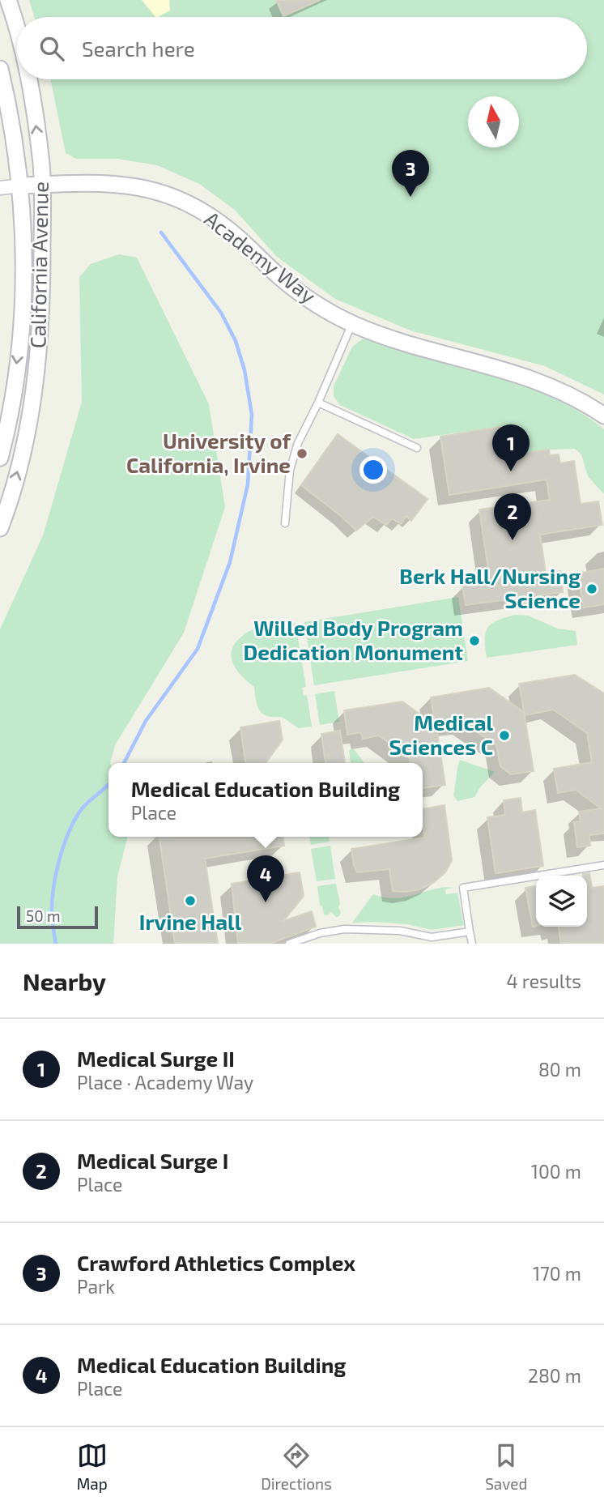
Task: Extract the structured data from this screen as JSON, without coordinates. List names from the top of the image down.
{
  "streets": {
    "street": ["Academy Way", "California Avenue"]
  },
  "crossings": [
    ["Academy Way", "California Avenue"]
  ],
  "places": [
    "University of California, Irvine",
    "Berk Hall/Nursing Science",
    "Willed Body Program Dedication Monument",
    "Medical Sciences C",
    "Irvine Hall"
  ],
  "scale_bar": "50 m",
  "north": "top",
  "page": {
    "search": "Search here",
    "pins": [
      "3",
      "1",
      "2",
      "4"
    ],
    "popup": ["Medical Education Building", "Place"],
    "scale": "50 m",
    "heading": ["Nearby", "4 results"],
    "list": [
      {
        "mark": "1",
        "name": "Medical Surge II",
        "note": "Place · Academy Way",
        "value": "80 m"
      },
      {
        "mark": "2",
        "name": "Medical Surge I",
        "note": "Place",
        "value": "100 m"
      },
      {
        "mark": "3",
        "name": "Crawford Athletics Complex",
        "note": "Park",
        "value": "170 m"
      },
      {
        "mark": "4",
        "name": "Medical Education Building",
        "note": "Place",
        "value": "280 m"
      }
    ],
    "nav": ["Map", "Directions", "Saved"]
  }
}
